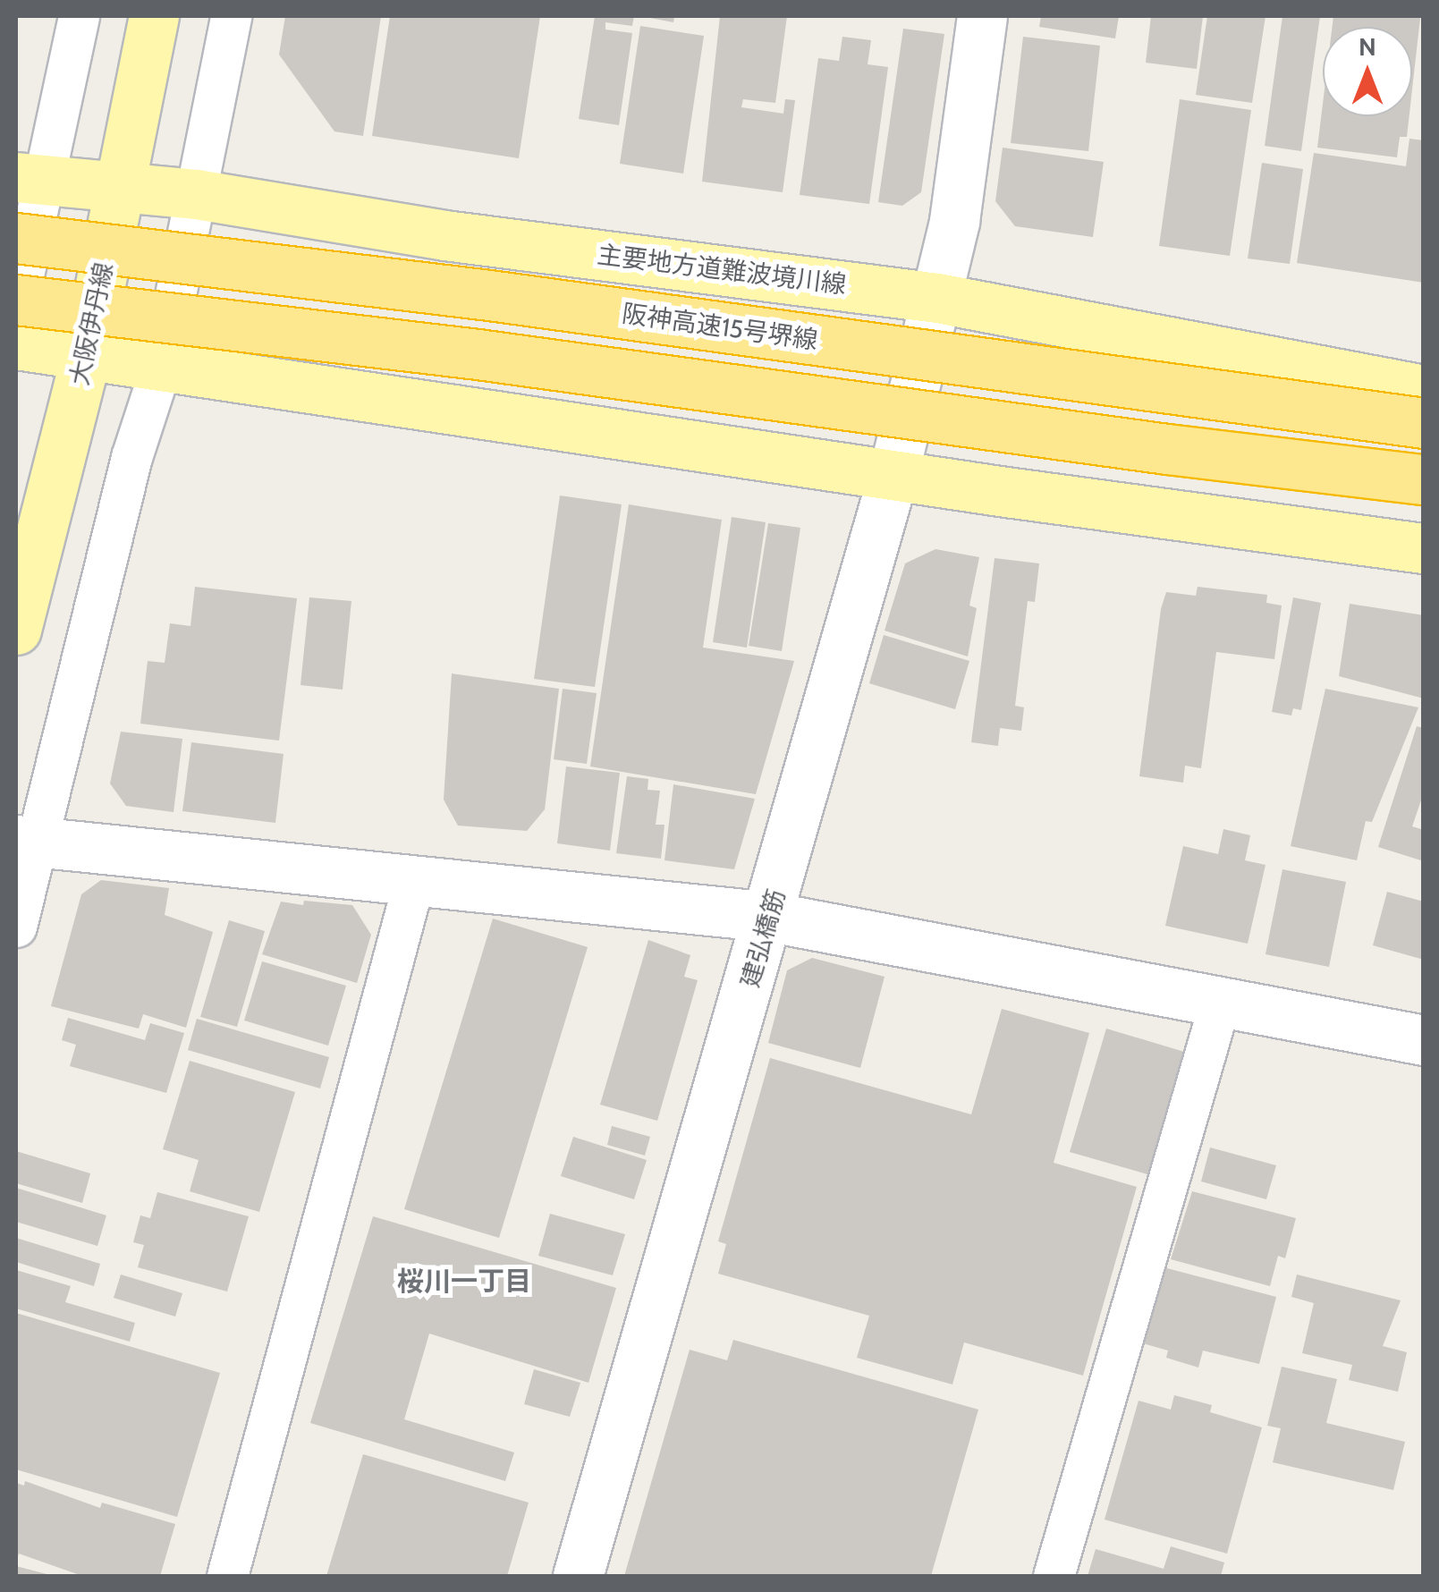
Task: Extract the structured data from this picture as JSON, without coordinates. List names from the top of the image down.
{
  "streets": {
    "highway": ["阪神高速15号堺線"],
    "main road": ["主要地方道難波境川線", "大阪伊丹線"],
    "street": ["建弘橋筋"]
  },
  "crossings": [
    ["主要地方道難波境川線", "大阪伊丹線"],
    ["主要地方道難波境川線", "建弘橋筋"]
  ],
  "districts": ["桜川一丁目"],
  "north": "top"
}
